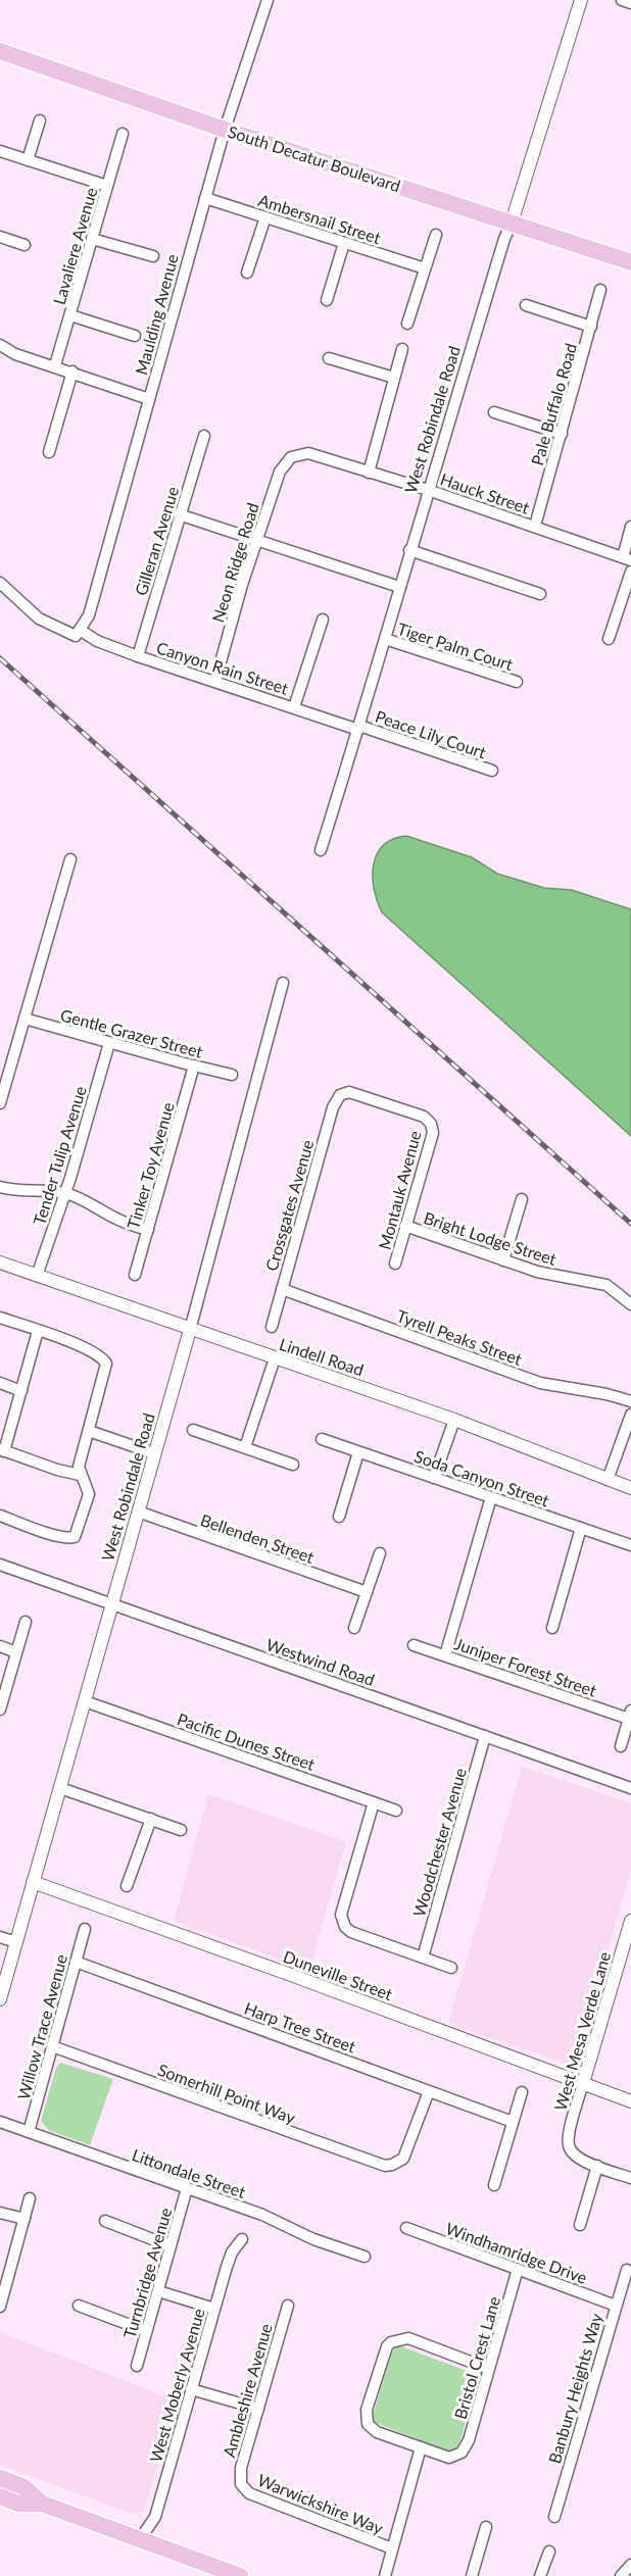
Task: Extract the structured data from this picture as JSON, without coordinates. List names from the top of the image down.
{
  "streets": {
    "main road": ["South Decatur Boulevard"],
    "street": [
      "Ambersnail Street",
      "Lavaliere Avenue",
      "Maulding Avenue",
      "Pale Buffalo Road",
      "West Robindale Road",
      "Hauck Street",
      "Gilleran Avenue",
      "Neon Ridge Road",
      "Tiger Palm Court",
      "Canyon Rain Street",
      "Peace Lily Court",
      "Gentle Grazer Street",
      "Tender Tulip Avenue",
      "Tinker Toy Avenue",
      "Montauk Avenue",
      "Crossgates Avenue",
      "Bright Lodge Street",
      "Tyrell Peaks Street",
      "Lindell Road",
      "Soda Canyon Street",
      "Bellenden Street",
      "Westwind Road",
      "Juniper Forest Street",
      "Pacific Dunes Street",
      "Woodchester Avenue",
      "Duneville Street",
      "Willow Trace Avenue",
      "Harp Tree Street",
      "West Mesa Verde Lane",
      "Somerhill Point Way",
      "Littondale Street",
      "Windhamridge Drive",
      "Turnbridge Avenue",
      "Bristol Crest Lane",
      "West Moberly Avenue",
      "Banbury Heights Way",
      "Ambleshire Avenue",
      "Warwickshire Way"
    ]
  },
  "crossings": [
    ["South Decatur Boulevard", "Maulding Avenue"],
    ["South Decatur Boulevard", "West Robindale Road"],
    ["Ambersnail Street", "Maulding Avenue"],
    ["Maulding Avenue", "Canyon Rain Street"],
    ["Pale Buffalo Road", "Hauck Street"],
    ["West Robindale Road", "Hauck Street"],
    ["West Robindale Road", "Tiger Palm Court"],
    ["West Robindale Road", "Canyon Rain Street"],
    ["West Robindale Road", "Peace Lily Court"],
    ["West Robindale Road", "Lindell Road"],
    ["West Robindale Road", "Bellenden Street"],
    ["West Robindale Road", "Westwind Road"],
    ["West Robindale Road", "Pacific Dunes Street"],
    ["West Robindale Road", "Duneville Street"],
    ["Hauck Street", "Neon Ridge Road"],
    ["Gilleran Avenue", "Canyon Rain Street"],
    ["Neon Ridge Road", "Canyon Rain Street"],
    ["Canyon Rain Street", "Peace Lily Court"],
    ["Gentle Grazer Street", "Tender Tulip Avenue"],
    ["Gentle Grazer Street", "Tinker Toy Avenue"],
    ["Tender Tulip Avenue", "Lindell Road"],
    ["Montauk Avenue", "Crossgates Avenue"],
    ["Montauk Avenue", "Bright Lodge Street"],
    ["Crossgates Avenue", "Tyrell Peaks Street"],
    ["Westwind Road", "Woodchester Avenue"],
    ["Duneville Street", "West Mesa Verde Lane"],
    ["Willow Trace Avenue", "Harp Tree Street"],
    ["Willow Trace Avenue", "Somerhill Point Way"],
    ["Willow Trace Avenue", "Littondale Street"],
    ["Harp Tree Street", "Somerhill Point Way"],
    ["Littondale Street", "Turnbridge Avenue"],
    ["Windhamridge Drive", "Bristol Crest Lane"],
    ["Windhamridge Drive", "Banbury Heights Way"],
    ["Ambleshire Avenue", "Warwickshire Way"]
  ]
}
